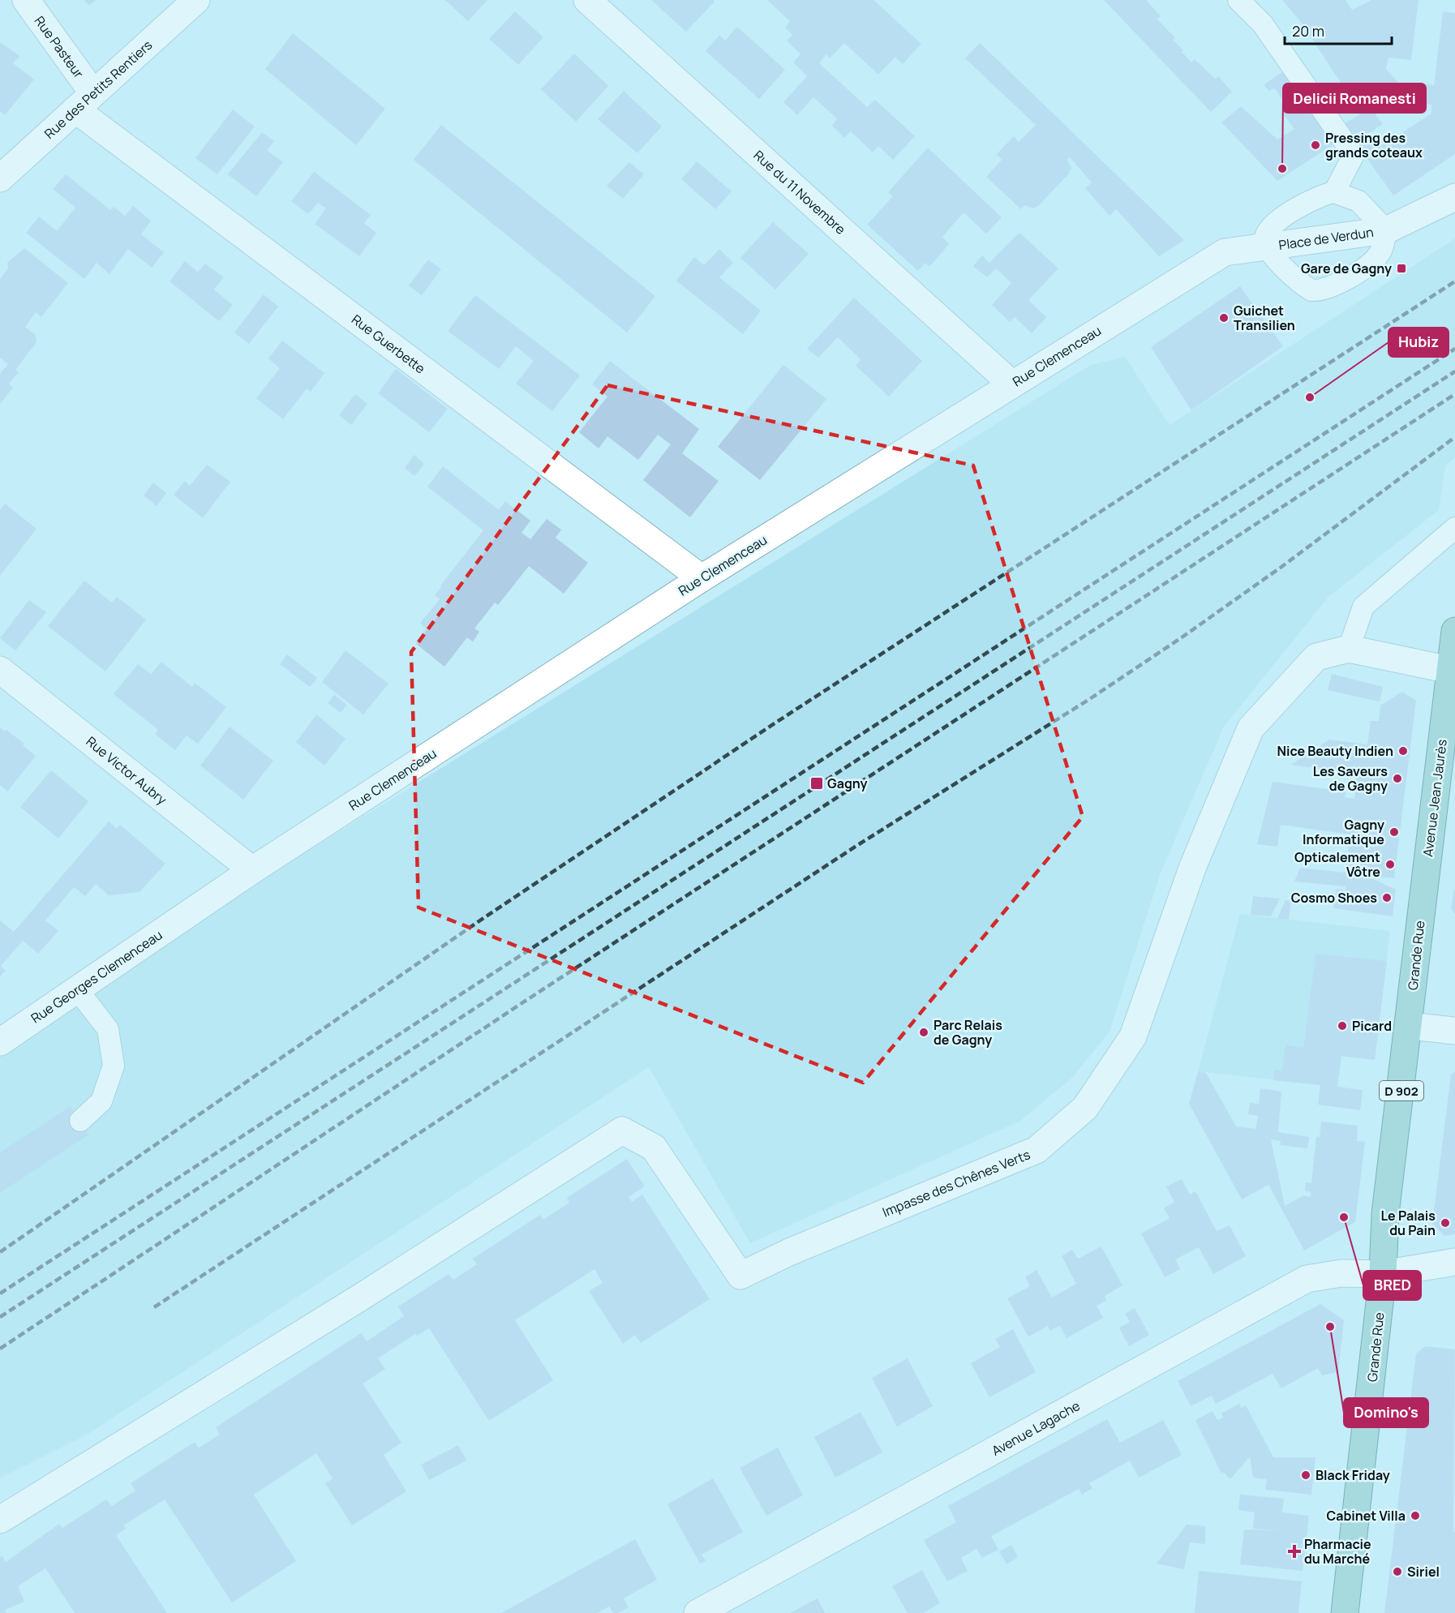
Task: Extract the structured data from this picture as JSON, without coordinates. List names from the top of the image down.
{
  "streets": {
    "main road": ["Avenue Jean Jaurès", "Grande Rue", "D 902"],
    "street": [
      "Rue Pasteur",
      "Rue des Petits Rentiers",
      "Rue du 11 Novembre",
      "Place de Verdun",
      "Rue Guerbette",
      "Rue Clemenceau",
      "Rue Victor Aubry",
      "Rue Georges Clemenceau",
      "Impasse des Chênes Verts",
      "Avenue Lagache"
    ]
  },
  "crossings": [
    ["Rue Pasteur", "Rue des Petits Rentiers"],
    ["Rue Pasteur", "Rue Guerbette"],
    ["Rue des Petits Rentiers", "Rue Guerbette"],
    ["Rue du 11 Novembre", "Rue Clemenceau"],
    ["Place de Verdun", "Rue Clemenceau"],
    ["Rue Guerbette", "Rue Clemenceau"],
    ["Rue Clemenceau", "Rue Victor Aubry"],
    ["Rue Clemenceau", "Rue Georges Clemenceau"],
    ["Avenue Jean Jaurès", "Grande Rue"],
    ["Grande Rue", "Avenue Lagache"]
  ],
  "places": {
    "other": [
      "Pressing des grands coteaux",
      "Delicii Romanesti",
      "Guichet Transilien",
      "Hubiz",
      "Nice Beauty Indien",
      "Les Saveurs de Gagny",
      "Gagny Informatique",
      "Opticalement Vôtre",
      "Cosmo Shoes",
      "Picard",
      "Parc Relais de Gagny",
      "BRED",
      "Le Palais du Pain",
      "Domino's",
      "Black Friday",
      "Cabinet Villa",
      "Siriel"
    ],
    "transit": ["Gare de Gagny", "Gagny"],
    "health": ["Pharmacie du Marché"]
  },
  "scale_bar": "20 m"
}
